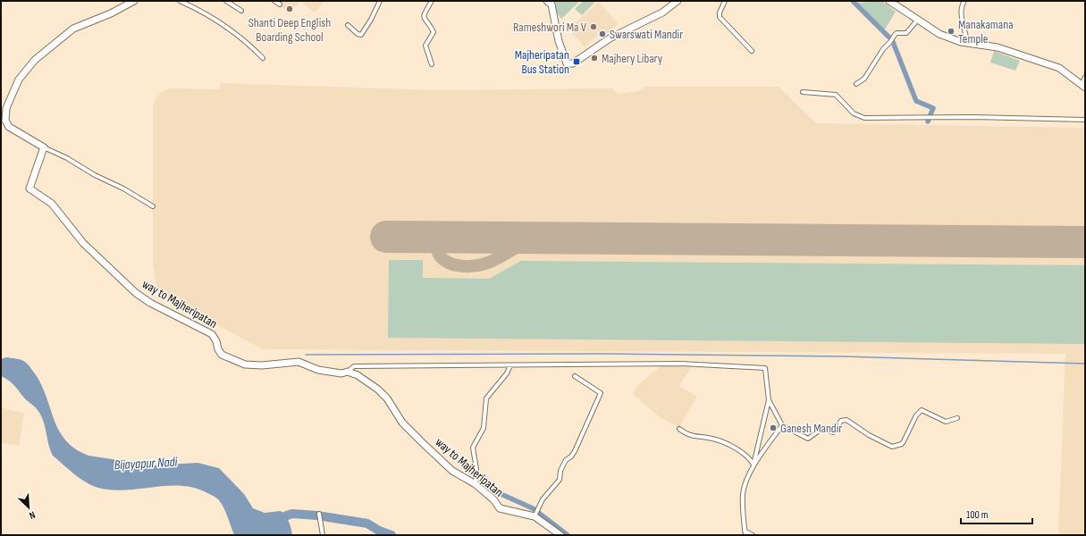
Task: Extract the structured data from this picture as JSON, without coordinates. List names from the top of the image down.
{
  "streets": {
    "main road": ["way to Majheripatan"]
  },
  "water": ["Bijayapur Nadi"],
  "places": {
    "other": [
      "Shanti Deep English Boarding School",
      "Rameshwori Ma V",
      "Manakamana Temple",
      "Swarswati Mandir",
      "Majhery Libary",
      "Ganesh Mandir"
    ],
    "transit": ["Majheripatan Bus Station"]
  },
  "scale_bar": "100 m",
  "north": "bottom right"
}
